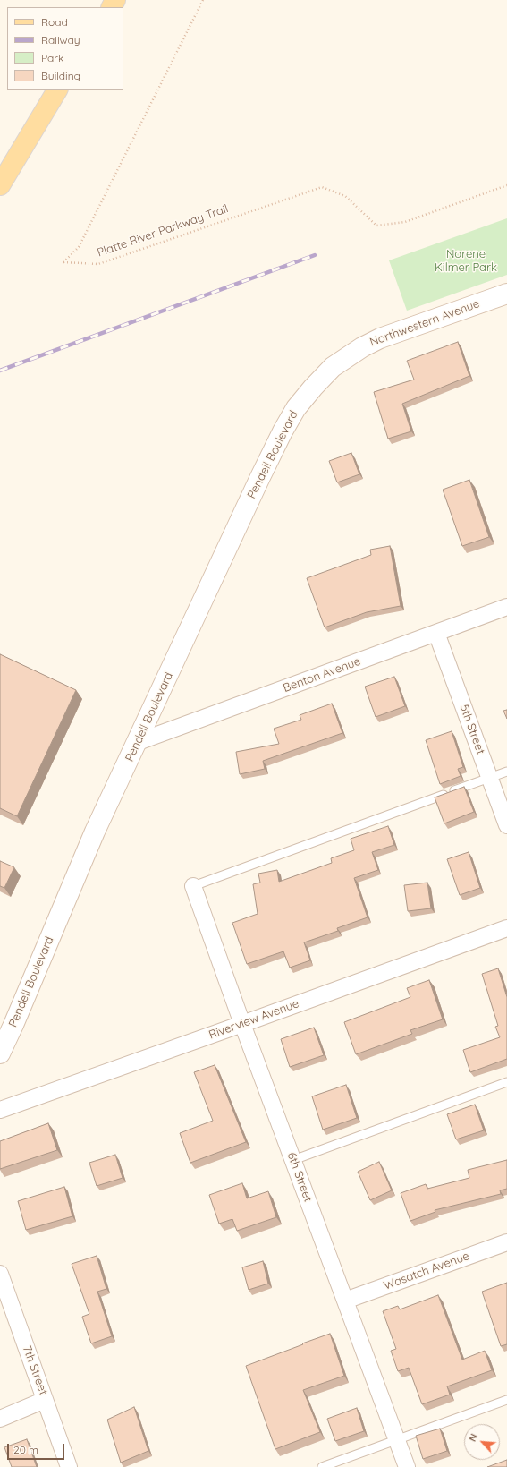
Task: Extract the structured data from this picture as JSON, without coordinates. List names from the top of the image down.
{
  "streets": {
    "street": [
      "Northwestern Avenue",
      "Pendell Boulevard",
      "Benton Avenue",
      "5th Street",
      "Riverview Avenue",
      "6th Street",
      "Wasatch Avenue",
      "7th Street"
    ],
    "path": ["Platte River Parkway Trail"]
  },
  "crossings": [
    ["Northwestern Avenue", "Pendell Boulevard"],
    ["Pendell Boulevard", "Benton Avenue"],
    ["Benton Avenue", "5th Street"],
    ["Riverview Avenue", "6th Street"],
    ["6th Street", "Wasatch Avenue"]
  ],
  "parks": ["Norene Kilmer Park"],
  "legend": [
    "Road",
    "Railway",
    "Park",
    "Building"
  ],
  "scale_bar": "20 m",
  "north": "top left"
}
